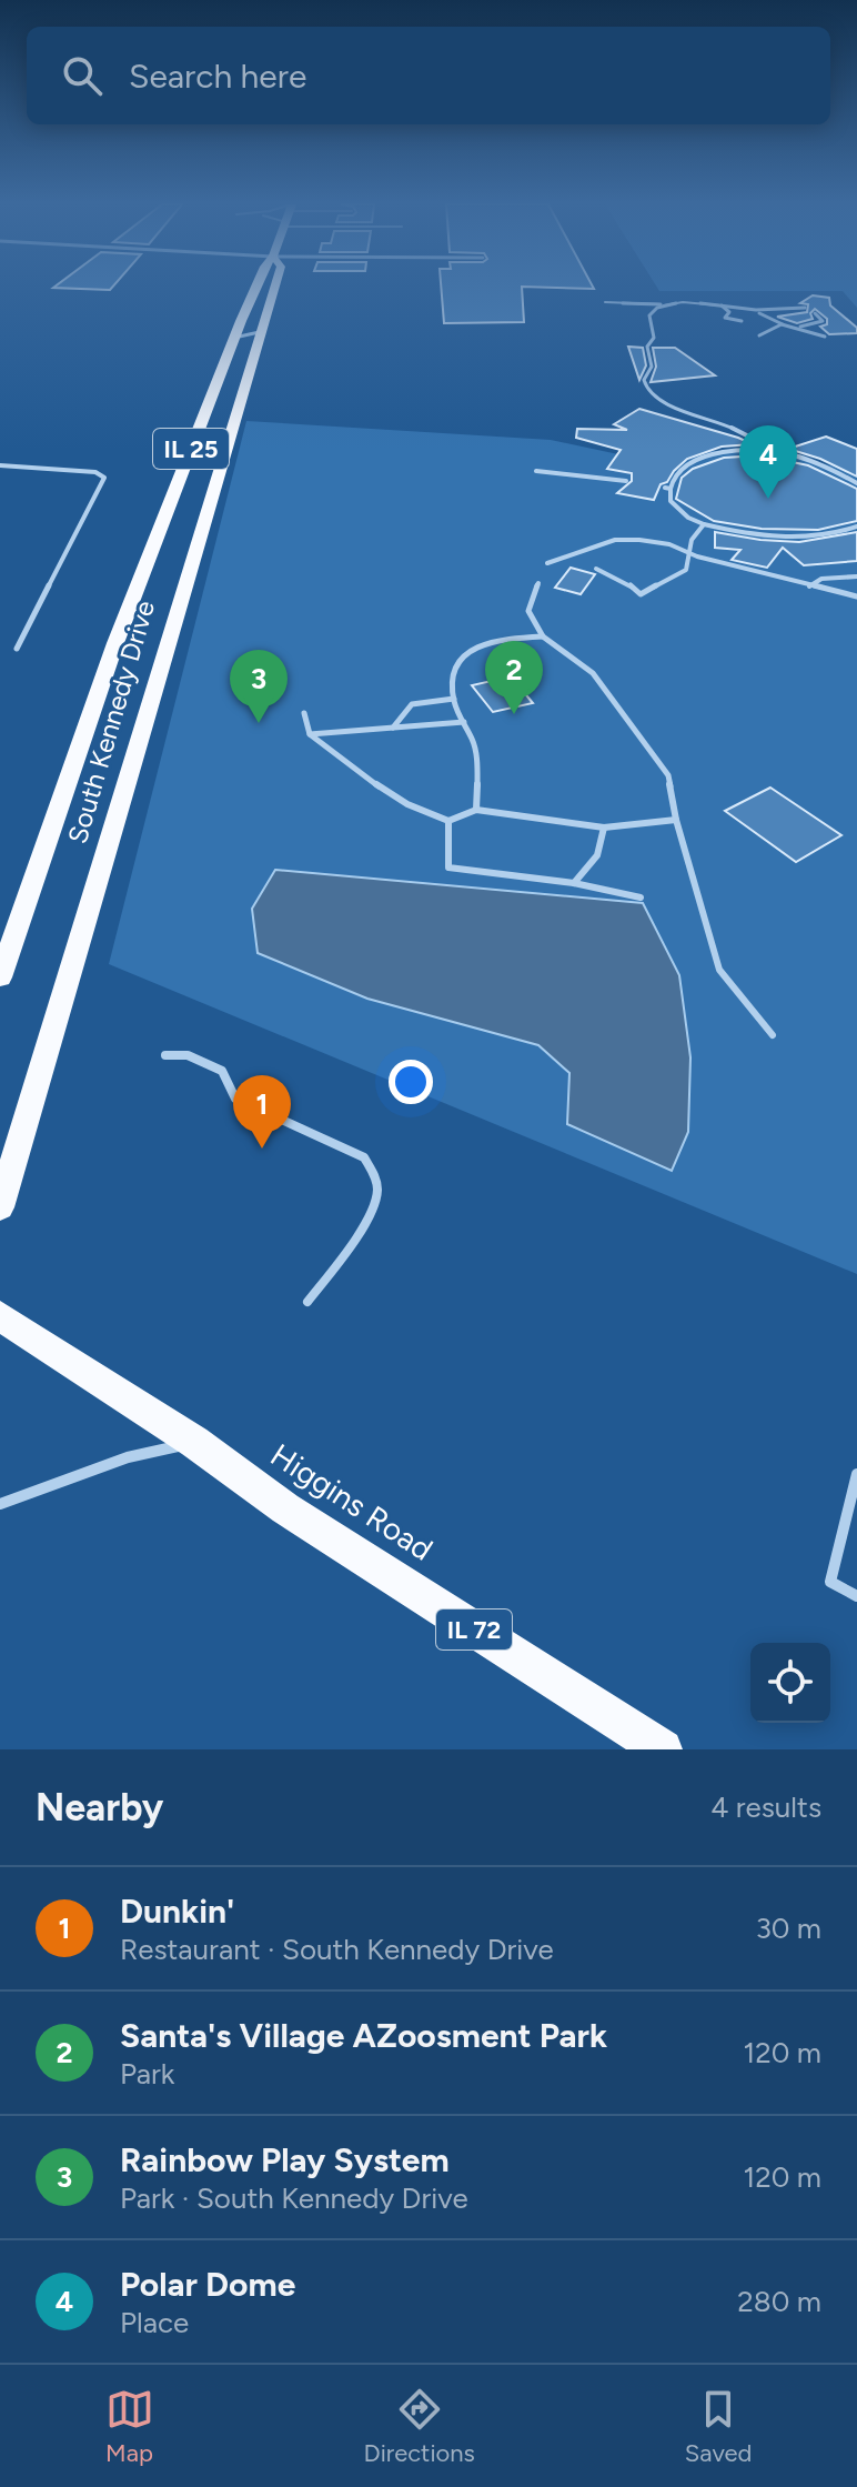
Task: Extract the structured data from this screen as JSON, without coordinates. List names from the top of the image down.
{
  "streets": {
    "main road": [
      "IL 25",
      "South Kennedy Drive",
      "Higgins Road",
      "IL 72"
    ]
  },
  "page": {
    "search": "Search here",
    "pins": [
      "4",
      "2",
      "3",
      "1"
    ],
    "heading": ["Nearby", "4 results"],
    "list": [
      {
        "mark": "1",
        "name": "Dunkin'",
        "note": "Restaurant · South Kennedy Drive",
        "value": "30 m"
      },
      {
        "mark": "2",
        "name": "Santa's Village AZoosment Park",
        "note": "Park",
        "value": "120 m"
      },
      {
        "mark": "3",
        "name": "Rainbow Play System",
        "note": "Park · South Kennedy Drive",
        "value": "120 m"
      },
      {
        "mark": "4",
        "name": "Polar Dome",
        "note": "Place",
        "value": "280 m"
      }
    ],
    "nav": ["Map", "Directions", "Saved"]
  }
}
